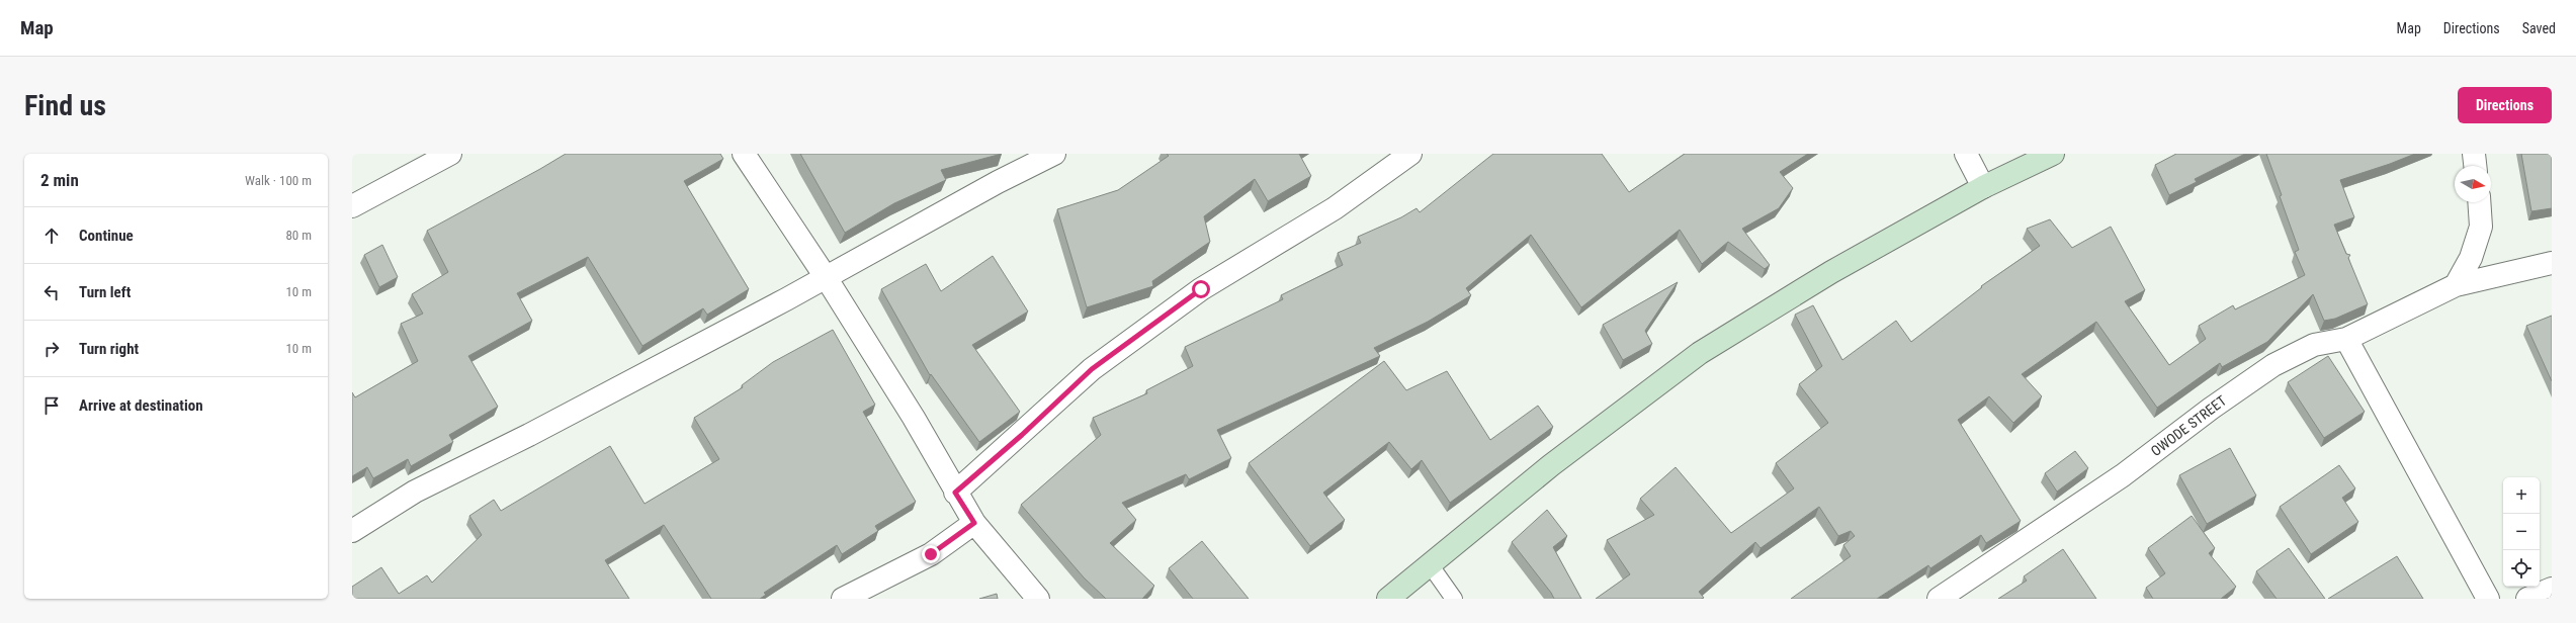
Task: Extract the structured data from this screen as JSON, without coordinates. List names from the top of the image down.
{
  "streets": {
    "street": ["OWODE STREET"]
  },
  "north": "right",
  "page": {
    "header": "Map",
    "nav": ["Map", "Directions", "Saved"],
    "buttons": "Directions",
    "title": "Find us",
    "heading": ["2 min", "Walk · 100 m"],
    "list": [
      ["Continue", "80 m"],
      ["Turn left", "10 m"],
      ["Turn right", "10 m"],
      "Arrive at destination"
    ],
    "map_buttons": ["+", "−"]
  }
}
